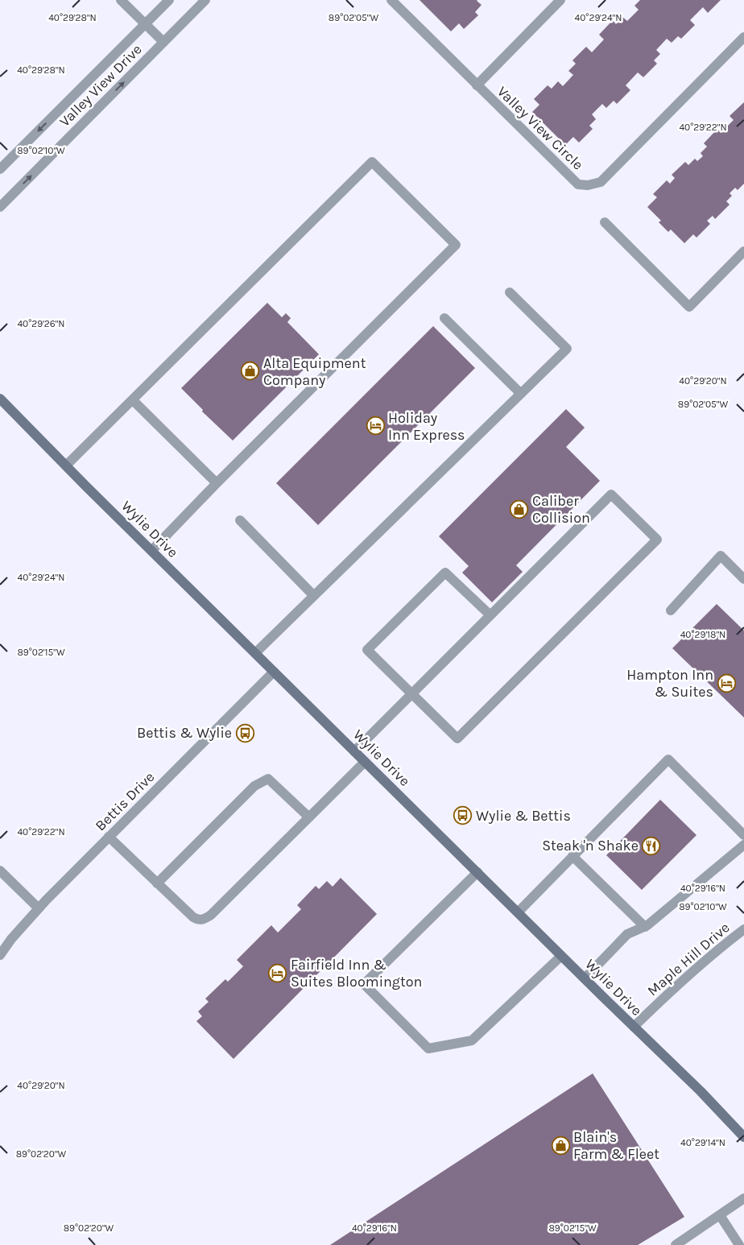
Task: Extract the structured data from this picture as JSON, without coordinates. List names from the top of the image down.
{
  "streets": {
    "main road": ["Wylie Drive"],
    "street": [
      "Valley View Drive",
      "Valley View Circle",
      "Bettis Drive",
      "Maple Hill Drive"
    ]
  },
  "crossings": [
    ["Wylie Drive", "Bettis Drive"],
    ["Wylie Drive", "Maple Hill Drive"]
  ],
  "places": {
    "shop": ["Alta Equipment Company", "Caliber Collision", "Blain's Farm & Fleet"],
    "hotel": ["Holiday Inn Express", "Hampton Inn & Suites", "Fairfield Inn & Suites Bloomington"],
    "bus stop": ["Bettis & Wylie", "Wylie & Bettis"],
    "restaurant": ["Steak 'n Shake"]
  },
  "coordinates": [
    "40°29'28\"N",
    "40°29'24\"N",
    "89°02'05\"W",
    "40°29'22\"N",
    "89°02'10\"W",
    "40°29'26\"N",
    "40°29'20\"N",
    "40°29'18\"N",
    "89°02'15\"W",
    "40°29'16\"N",
    "40°29'14\"N",
    "89°02'20\"W"
  ]
}
